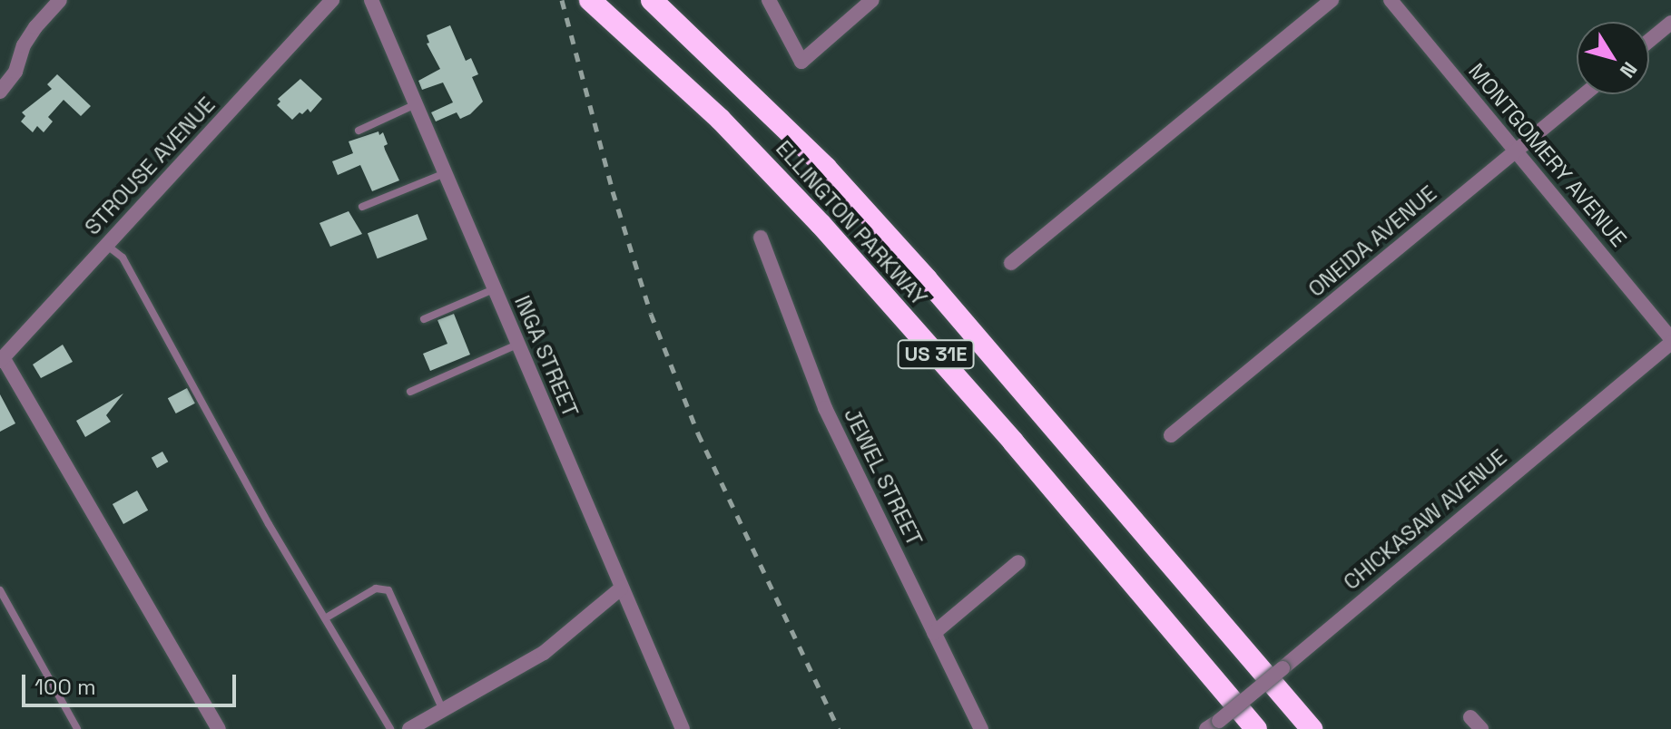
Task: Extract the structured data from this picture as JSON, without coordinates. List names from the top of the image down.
{
  "streets": {
    "highway": ["ELLINGTON PARKWAY", "US 31E"],
    "street": [
      "MONTGOMERY AVENUE",
      "STROUSE AVENUE",
      "ONEIDA AVENUE",
      "INGA STREET",
      "JEWEL STREET",
      "CHICKASAW AVENUE"
    ]
  },
  "crossings": [
    ["MONTGOMERY AVENUE", "ONEIDA AVENUE"],
    ["MONTGOMERY AVENUE", "CHICKASAW AVENUE"]
  ],
  "scale_bar": "100 m",
  "north": "bottom right"
}
